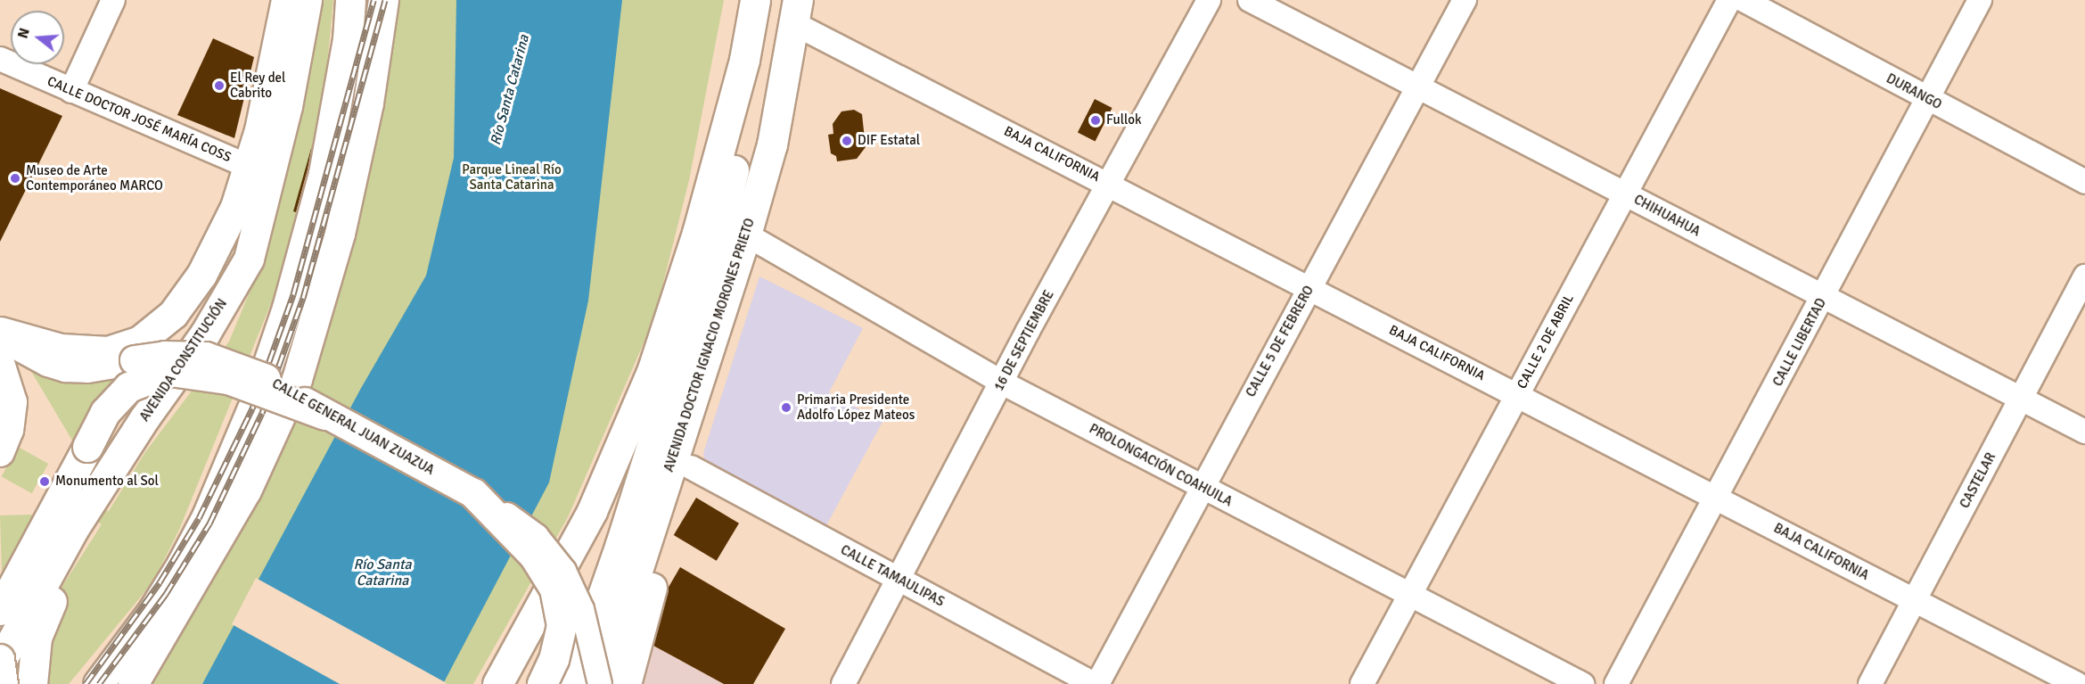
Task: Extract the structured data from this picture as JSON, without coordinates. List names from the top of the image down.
{
  "streets": {
    "highway": ["AVENIDA DOCTOR IGNACIO MORONES PRIETO", "AVENIDA CONSTITUCIÓN"],
    "main road": ["CALLE GENERAL JUAN ZUAZUA"],
    "street": [
      "DURANGO",
      "CALLE DOCTOR JOSÉ MARÍA COSS",
      "BAJA CALIFORNIA",
      "CHIHUAHUA",
      "16 DE SEPTIEMBRE",
      "CALLE 5 DE FEBRERO",
      "CALLE 2 DE ABRIL",
      "CALLE LIBERTAD",
      "PROLONGACIÓN COAHUILA",
      "CASTELAR",
      "CALLE TAMAULIPAS"
    ]
  },
  "crossings": [
    ["DURANGO", "CALLE LIBERTAD"],
    ["BAJA CALIFORNIA", "16 DE SEPTIEMBRE"],
    ["BAJA CALIFORNIA", "CALLE 5 DE FEBRERO"],
    ["BAJA CALIFORNIA", "CALLE 2 DE ABRIL"],
    ["BAJA CALIFORNIA", "CALLE LIBERTAD"],
    ["BAJA CALIFORNIA", "AVENIDA DOCTOR IGNACIO MORONES PRIETO"],
    ["BAJA CALIFORNIA", "CASTELAR"],
    ["CHIHUAHUA", "CALLE 5 DE FEBRERO"],
    ["CHIHUAHUA", "CALLE 2 DE ABRIL"],
    ["CHIHUAHUA", "CALLE LIBERTAD"],
    ["CHIHUAHUA", "CASTELAR"],
    ["16 DE SEPTIEMBRE", "PROLONGACIÓN COAHUILA"],
    ["16 DE SEPTIEMBRE", "CALLE TAMAULIPAS"],
    ["CALLE 5 DE FEBRERO", "PROLONGACIÓN COAHUILA"],
    ["CALLE 5 DE FEBRERO", "CALLE TAMAULIPAS"],
    ["CALLE 2 DE ABRIL", "PROLONGACIÓN COAHUILA"],
    ["AVENIDA DOCTOR IGNACIO MORONES PRIETO", "PROLONGACIÓN COAHUILA"]
  ],
  "water": ["Río Santa Catarina"],
  "parks": ["Parque Lineal Río Santa Catarina"],
  "places": [
    "El Rey del Cabrito",
    "Fullok",
    "DIF Estatal",
    "Museo de Arte Contemporáneo MARCO",
    "Primaria Presidente Adolfo López Mateos",
    "Monumento al Sol"
  ],
  "north": "left"
}
